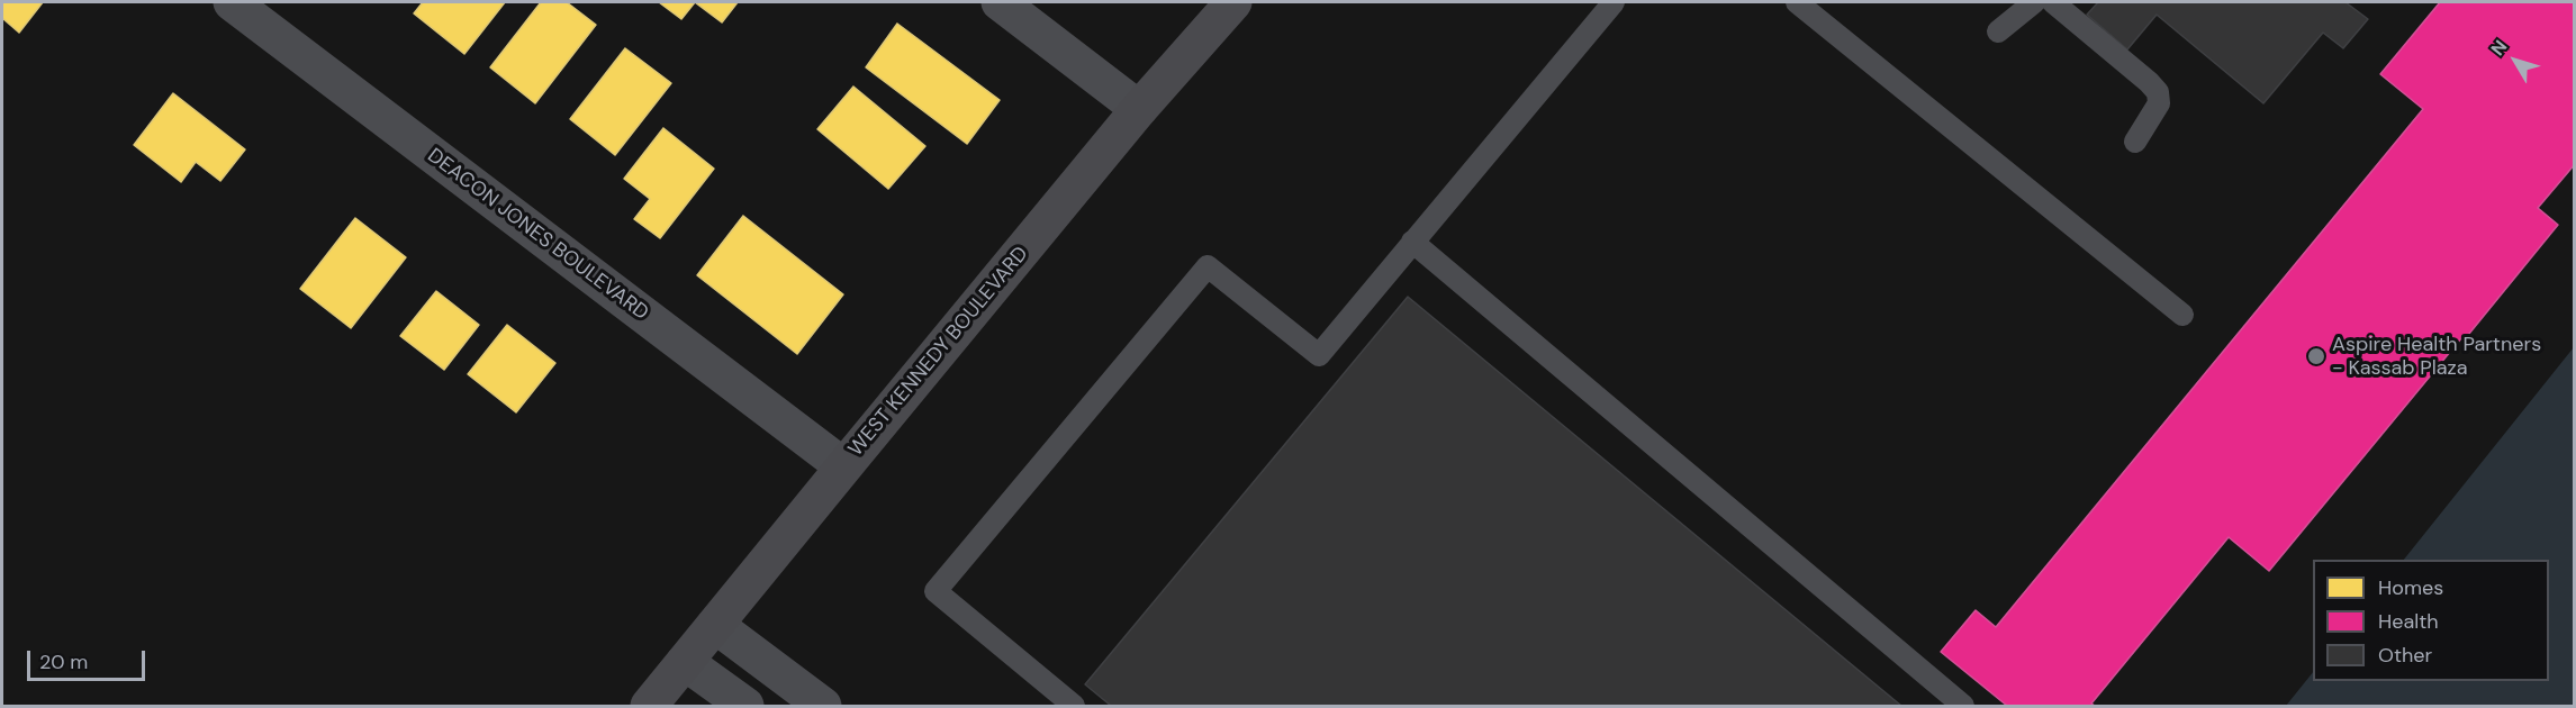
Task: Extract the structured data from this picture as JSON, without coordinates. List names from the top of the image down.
{
  "streets": {
    "main road": ["WEST KENNEDY BOULEVARD"],
    "street": ["DEACON JONES BOULEVARD"]
  },
  "crossings": [
    ["DEACON JONES BOULEVARD", "WEST KENNEDY BOULEVARD"]
  ],
  "places": ["Aspire Health Partners - Kassab Plaza"],
  "legend": ["Homes", "Health", "Other"],
  "scale_bar": "20 m",
  "north": "top left"
}
